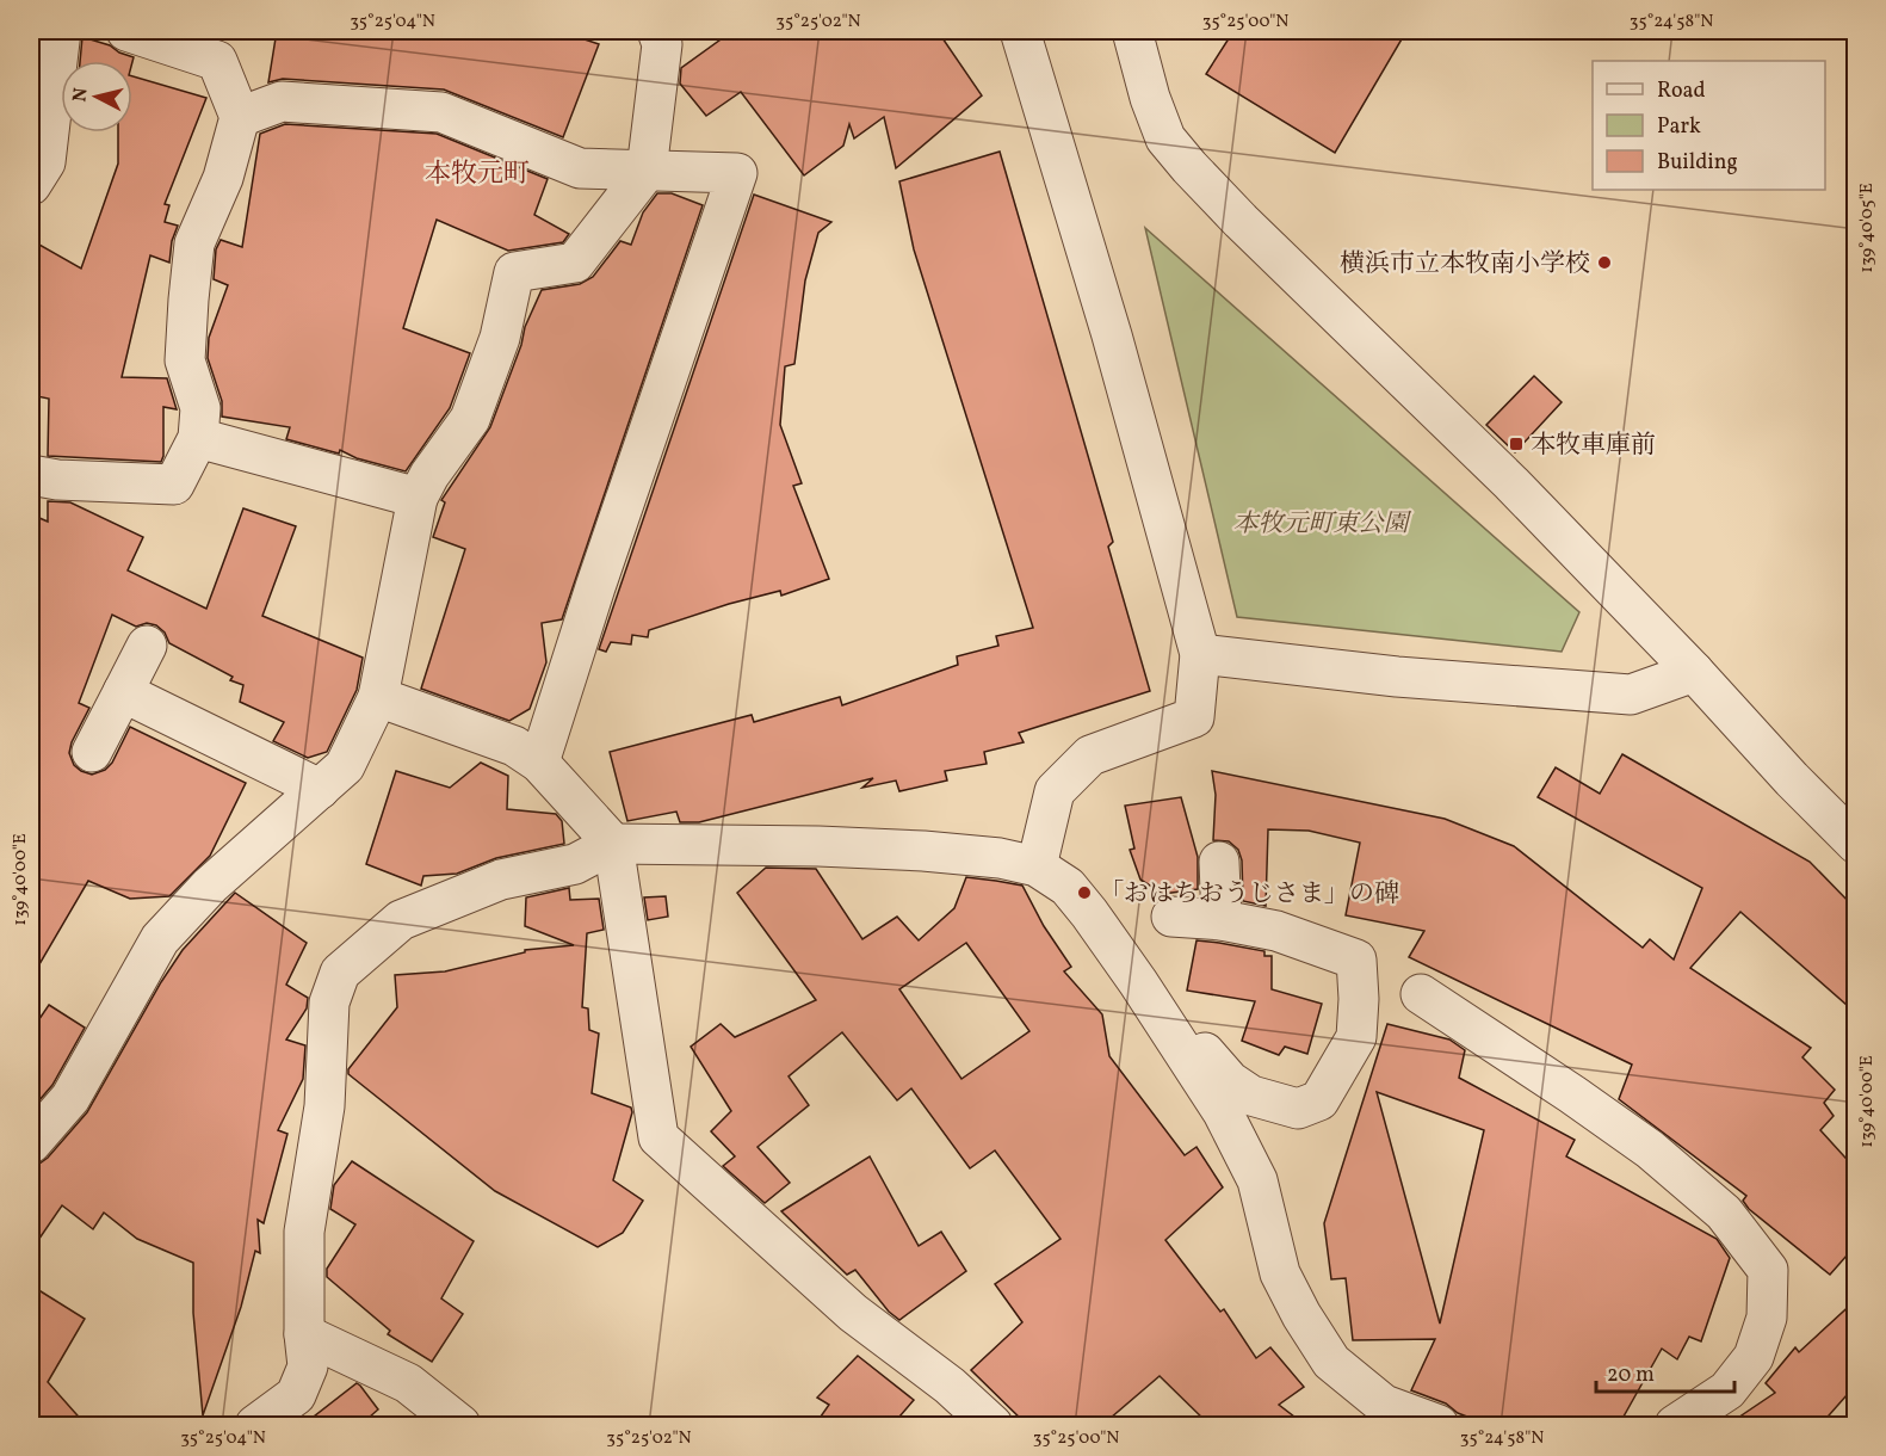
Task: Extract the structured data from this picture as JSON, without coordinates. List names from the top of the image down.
{
  "districts": ["本牧元町"],
  "parks": ["本牧元町東公園"],
  "places": {
    "other": ["横浜市立本牧南小学校", "「おはちおうじさま」の碑"],
    "transit": ["本牧車庫前"]
  },
  "legend": ["Road", "Park", "Building"],
  "scale_bar": "20 m",
  "north": "left",
  "coordinates": [
    "35°25'04\"N",
    "35°25'02\"N",
    "35°25'00\"N",
    "35°24'58\"N",
    "139°40'05\"E",
    "139°40'00\"E"
  ]
}
